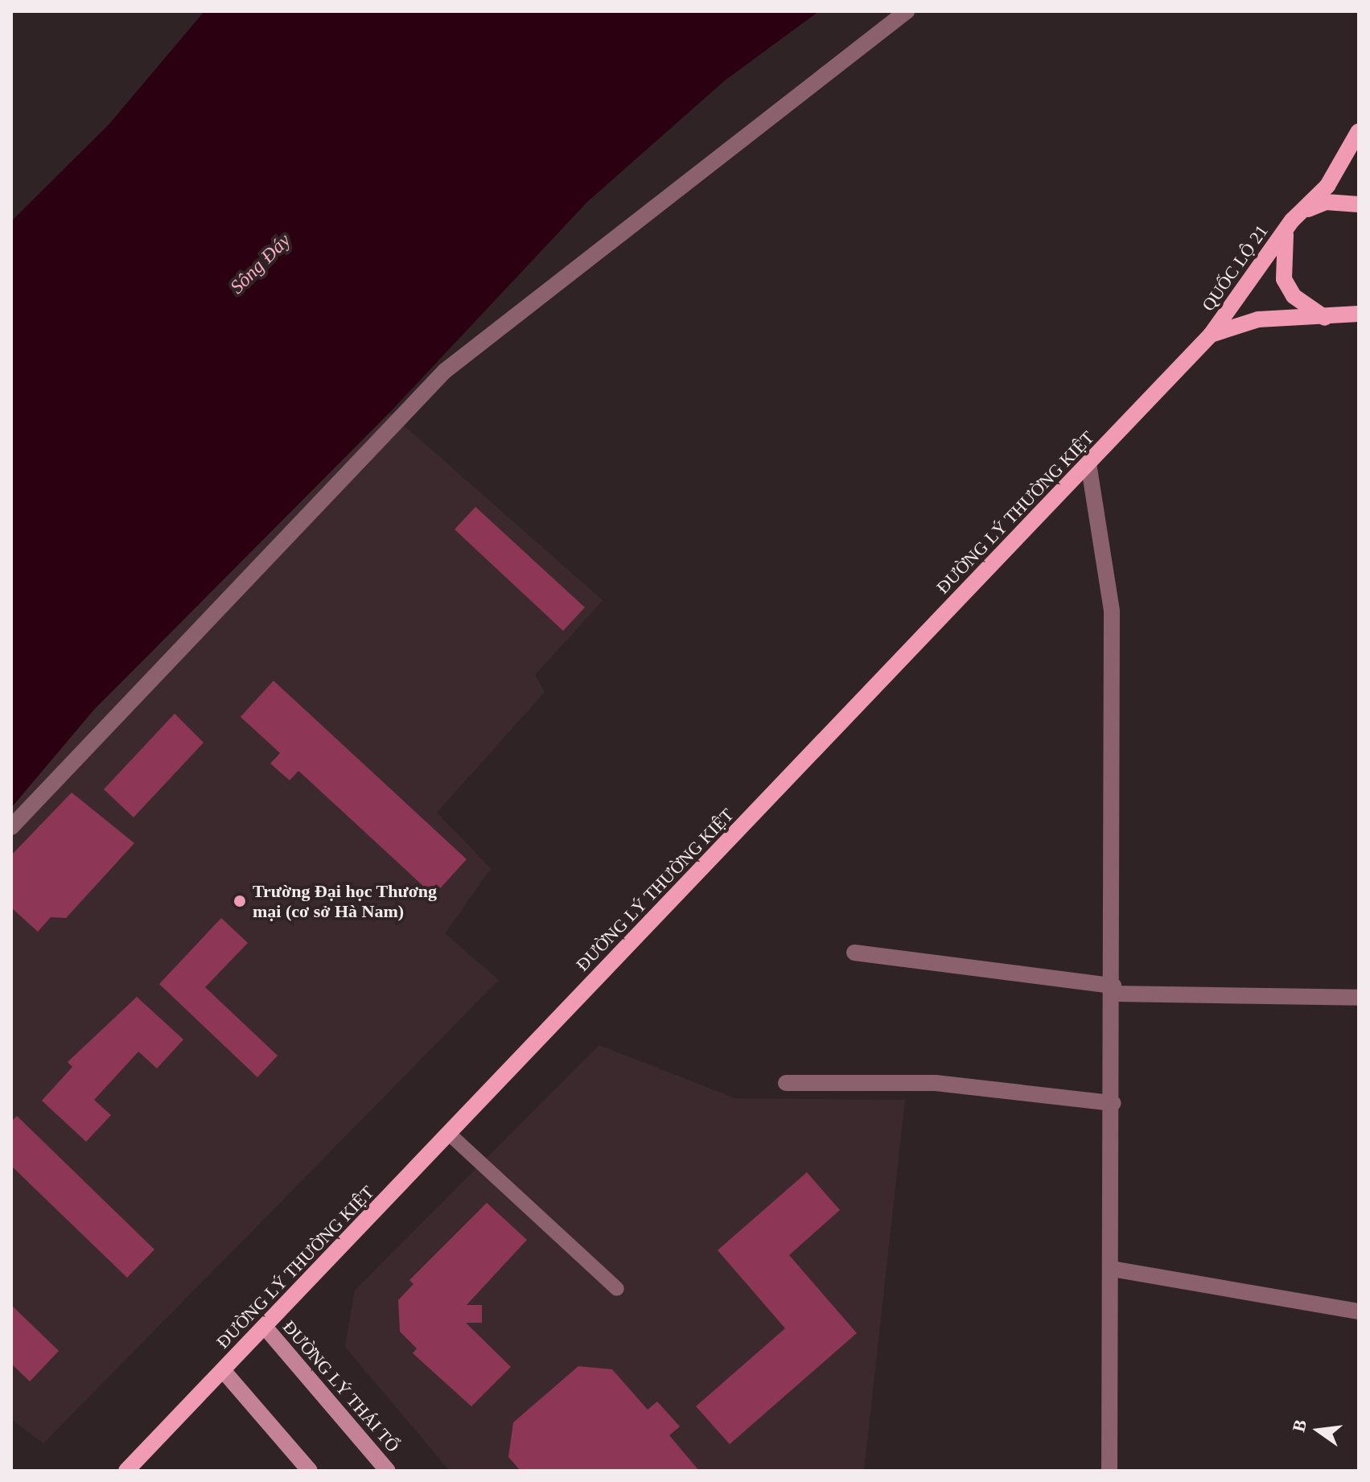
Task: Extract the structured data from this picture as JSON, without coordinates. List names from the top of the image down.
{
  "streets": {
    "main road": ["QUỐC LỘ 21", "ĐƯỜNG LÝ THƯỜNG KIỆT", "ĐƯỜNG LÝ THÁI TỔ"]
  },
  "crossings": [
    ["QUỐC LỘ 21", "ĐƯỜNG LÝ THƯỜNG KIỆT"],
    ["ĐƯỜNG LÝ THƯỜNG KIỆT", "ĐƯỜNG LÝ THÁI TỔ"]
  ],
  "water": ["Sông Đáy"],
  "places": ["Trường Đại học Thương mại (cơ sở Hà Nam)"],
  "north": "left"
}
